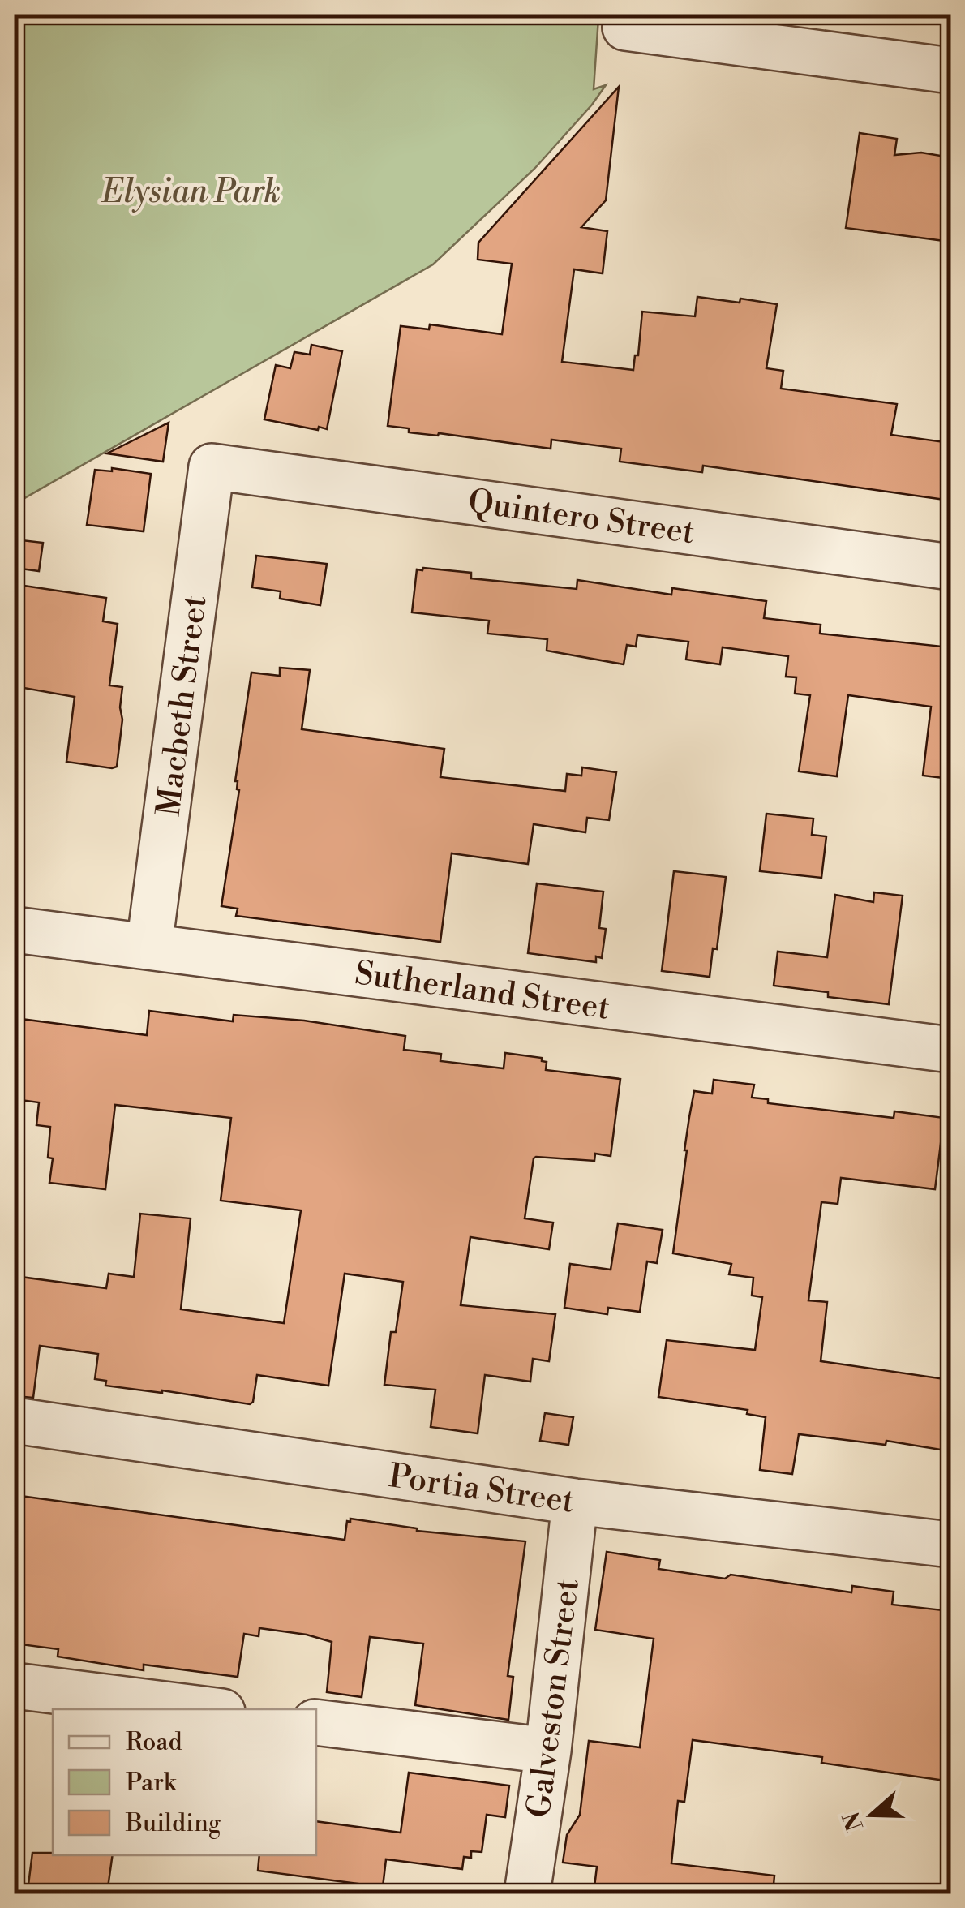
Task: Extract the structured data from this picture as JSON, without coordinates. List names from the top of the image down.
{
  "streets": {
    "street": [
      "Quintero Street",
      "Macbeth Street",
      "Sutherland Street",
      "Portia Street",
      "Galveston Street"
    ]
  },
  "crossings": [
    ["Quintero Street", "Macbeth Street"],
    ["Macbeth Street", "Sutherland Street"],
    ["Portia Street", "Galveston Street"]
  ],
  "parks": ["Elysian Park"],
  "legend": ["Road", "Park", "Building"],
  "north": "left"
}
